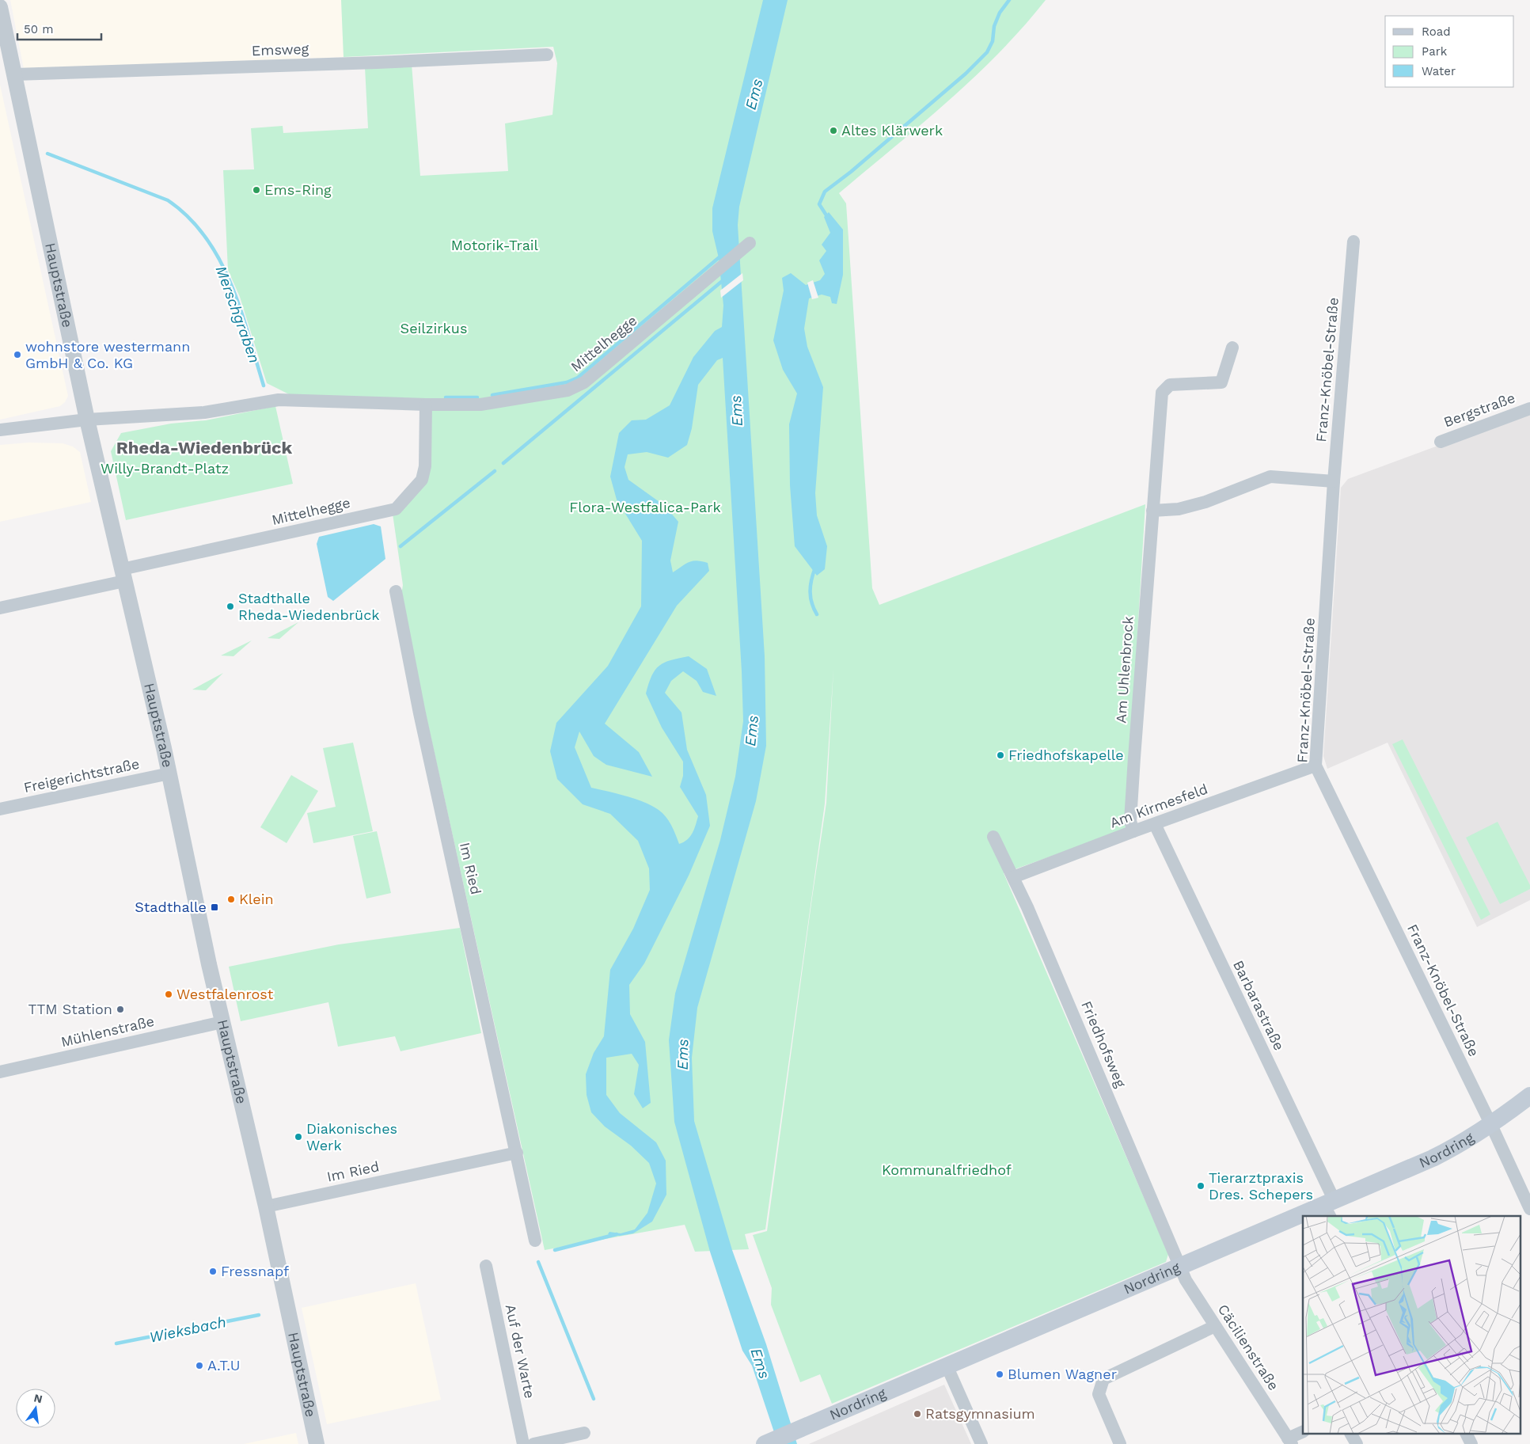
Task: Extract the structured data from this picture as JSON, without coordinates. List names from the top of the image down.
{
  "streets": {
    "main road": ["Nordring"],
    "street": [
      "Emsweg",
      "Hauptstraße",
      "Mittelhegge",
      "Franz-Knöbel-Straße",
      "Bergstraße",
      "Am Uhlenbrock",
      "Freigerichtstraße",
      "Am Kirmesfeld",
      "Im Ried",
      "Barbarastraße",
      "Mühlenstraße",
      "Friedhofsweg",
      "Cäcilienstraße",
      "Auf der Warte"
    ]
  },
  "crossings": [
    ["Emsweg", "Hauptstraße"],
    ["Hauptstraße", "Mittelhegge"],
    ["Hauptstraße", "Freigerichtstraße"],
    ["Hauptstraße", "Im Ried"],
    ["Hauptstraße", "Mühlenstraße"],
    ["Franz-Knöbel-Straße", "Am Kirmesfeld"],
    ["Franz-Knöbel-Straße", "Nordring"],
    ["Am Uhlenbrock", "Am Kirmesfeld"],
    ["Am Kirmesfeld", "Barbarastraße"],
    ["Am Kirmesfeld", "Friedhofsweg"],
    ["Barbarastraße", "Nordring"],
    ["Friedhofsweg", "Nordring"],
    ["Friedhofsweg", "Cäcilienstraße"],
    ["Nordring", "Cäcilienstraße"]
  ],
  "districts": ["Rheda-Wiedenbrück"],
  "water": ["Ems", "Merschgraben", "Wieksbach"],
  "parks": [
    "Motorik-Trail",
    "Seilzirkus",
    "Willy-Brandt-Platz",
    "Flora-Westfalica-Park",
    "Kommunalfriedhof"
  ],
  "places": {
    "other": [
      "Altes Klärwerk",
      "Ems-Ring",
      "wohnstore westermann GmbH & Co. KG",
      "Stadthalle Rheda-Wiedenbrück",
      "Friedhofskapelle",
      "Klein",
      "Westfalenrost",
      "TTM Station",
      "Diakonisches Werk",
      "Tierarztpraxis Dres. Schepers",
      "Fressnapf",
      "A.T.U",
      "Blumen Wagner",
      "Ratsgymnasium"
    ],
    "transit": ["Stadthalle"]
  },
  "legend": ["Road", "Park", "Water"],
  "scale_bar": "50 m",
  "north": "top"
}
